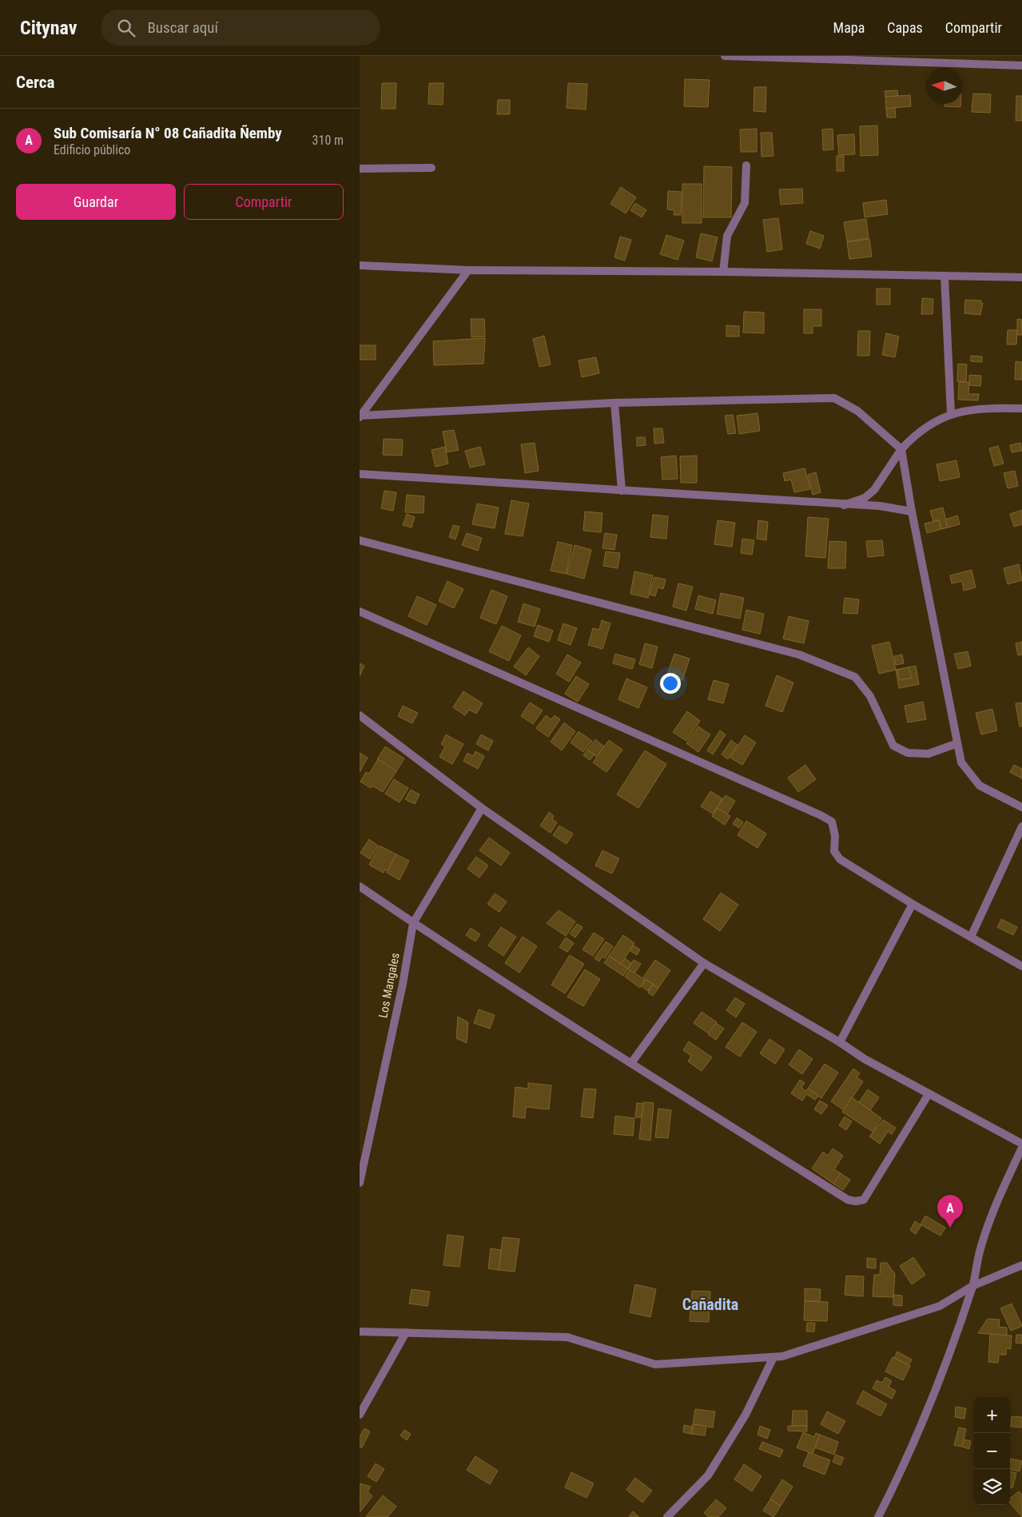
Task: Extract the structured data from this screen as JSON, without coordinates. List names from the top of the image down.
{
  "streets": {
    "street": ["Los Mangales"]
  },
  "districts": ["Cañadita"],
  "north": "left",
  "page": {
    "header": "Citynav",
    "search": "Buscar aquí",
    "nav": ["Mapa", "Capas", "Compartir"],
    "heading": "Cerca",
    "list": [
      {
        "mark": "A",
        "name": "Sub Comisaría N° 08 Cañadita Ñemby",
        "note": "Edificio público",
        "value": "310 m"
      }
    ],
    "buttons": ["Guardar", "Compartir"],
    "pins": "A",
    "map_buttons": ["+", "−"]
  }
}
